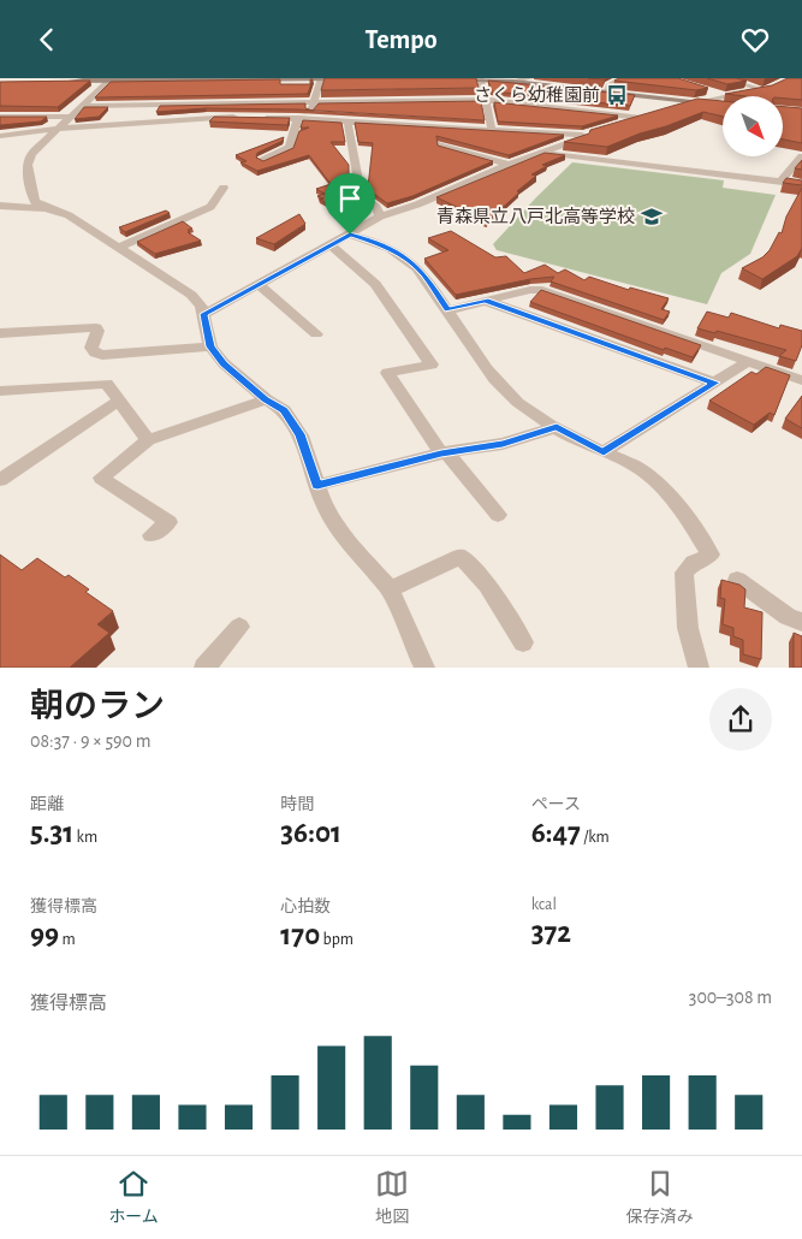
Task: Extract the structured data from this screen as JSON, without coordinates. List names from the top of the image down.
{
  "places": {
    "bus stop": ["さくら幼稚園前"],
    "school or university": ["青森県立八戸北高等学校"]
  },
  "north": "bottom right",
  "page": {
    "header": "Tempo",
    "heading": ["朝のラン", "08:37 · 9 × 590 m"],
    "stats": [
      ["距離", "5.31 km"],
      ["時間", "36:01"],
      ["ペース", "6:47 /km"],
      ["獲得標高", "99 m"],
      ["心拍数", "170 bpm"],
      ["kcal", "372"]
    ],
    "chart": ["獲得標高", "300–308 m"],
    "tabs": ["ホーム", "地図", "保存済み"]
  }
}
